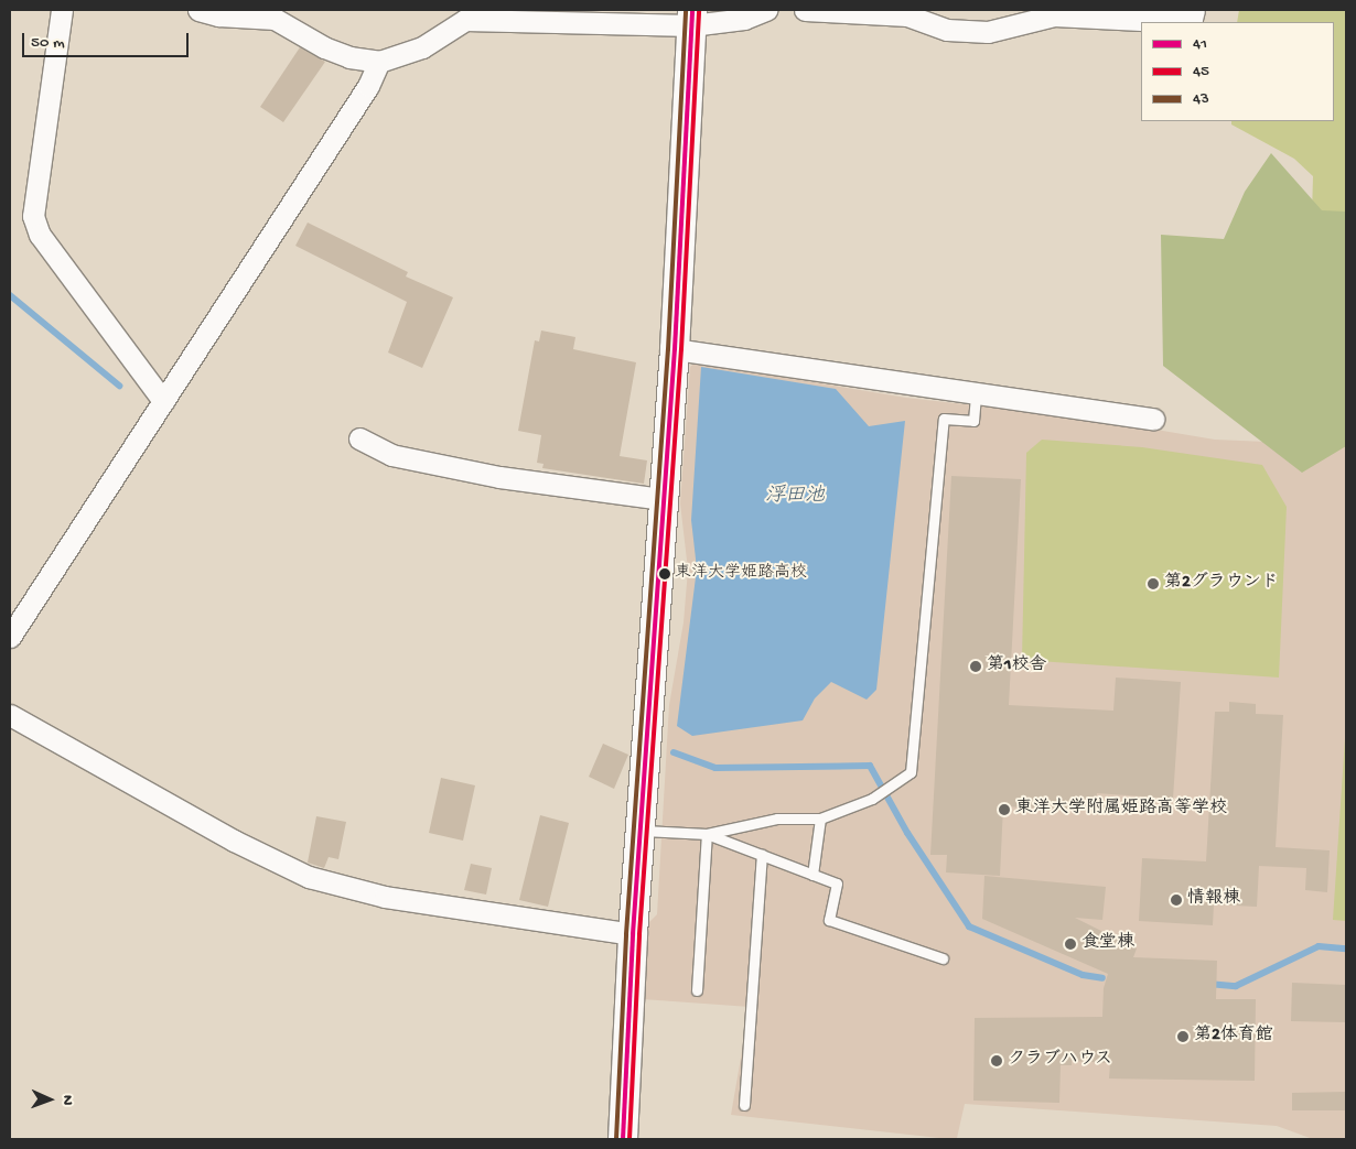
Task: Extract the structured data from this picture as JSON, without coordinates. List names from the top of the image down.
{
  "water": ["浮田池"],
  "places": [
    "東洋大学姫路高校",
    "第2グラウンド",
    "第1校舎",
    "東洋大学附属姫路高等学校",
    "情報棟",
    "食堂棟",
    "第2体育館",
    "クラブハウス"
  ],
  "lines": ["transit line 41", "transit line 45", "transit line 43"],
  "legend": ["41", "45", "43"],
  "scale_bar": "50 m",
  "north": "right"
}
